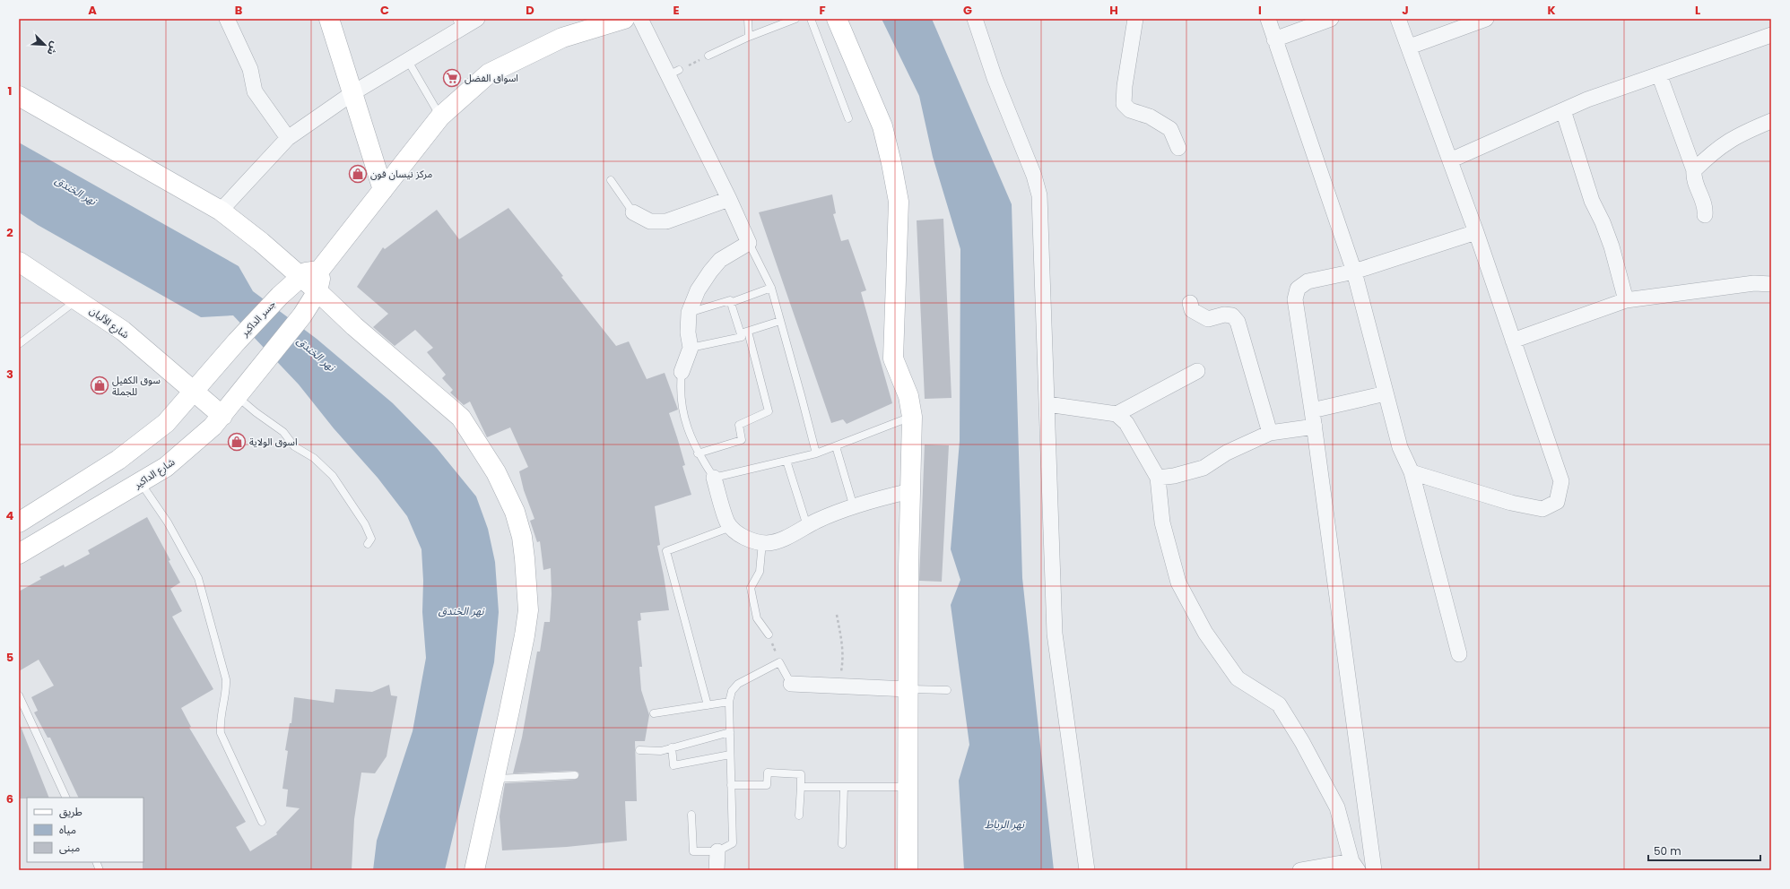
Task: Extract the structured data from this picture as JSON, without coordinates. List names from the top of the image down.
{
  "streets": {
    "main road": ["جسر الداكير", "شارع الألبان", "شارع الداكير"]
  },
  "crossings": [
    ["جسر الداكير", "شارع الألبان"],
    ["شارع الألبان", "شارع الداكير"]
  ],
  "water": ["نهر الخندق", "نهر الرباط"],
  "places": {
    "supermarket": ["اسواق الفضل"],
    "shop": ["مركز نيسان فون", "سوق الكفيل للجملة", "اسوق الولاية"]
  },
  "legend": ["طريق", "مياه", "مبنى"],
  "scale_bar": "50 m",
  "north": "bottom right",
  "grid": {
    "columns": [
      "A",
      "B",
      "C",
      "D",
      "E",
      "F",
      "G",
      "H",
      "I",
      "J",
      "K",
      "L"
    ],
    "rows": [
      "1",
      "2",
      "3",
      "4",
      "5",
      "6"
    ]
  }
}
